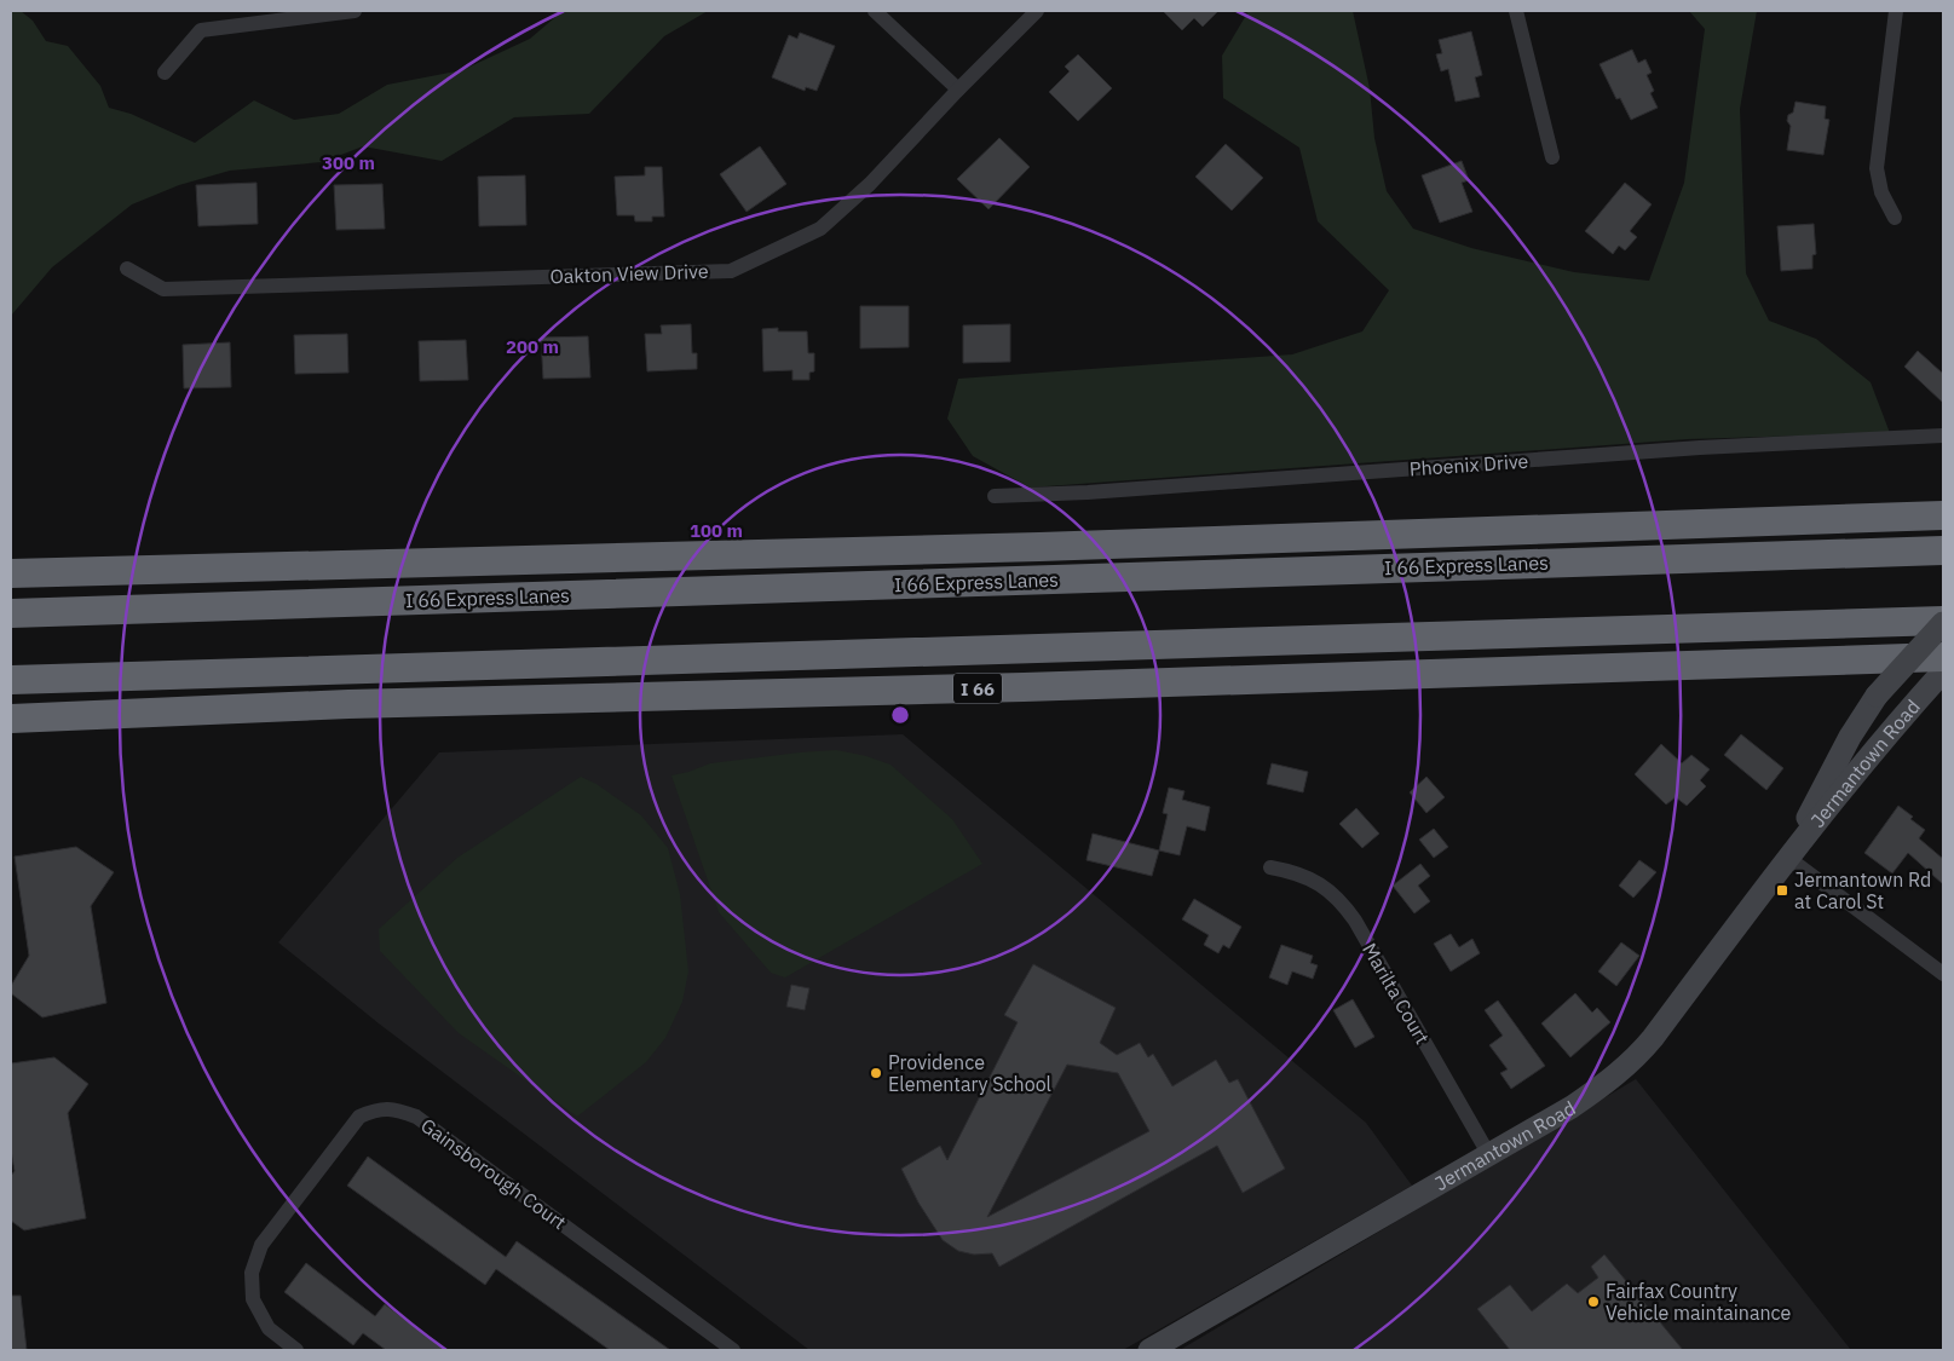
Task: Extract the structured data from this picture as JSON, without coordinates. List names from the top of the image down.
{
  "streets": {
    "highway": ["I 66 Express Lanes", "I 66"],
    "main road": ["Jermantown Road"],
    "street": [
      "Oakton View Drive",
      "Phoenix Drive",
      "Marilta Court",
      "Gainsborough Court"
    ]
  },
  "crossings": [
    ["Jermantown Road", "Marilta Court"]
  ],
  "places": {
    "transit": ["Jermantown Rd at Carol St"],
    "other": ["Providence Elementary School", "Fairfax Country Vehicle maintainance"]
  },
  "rings": ["300 m", "200 m", "100 m"]
}
